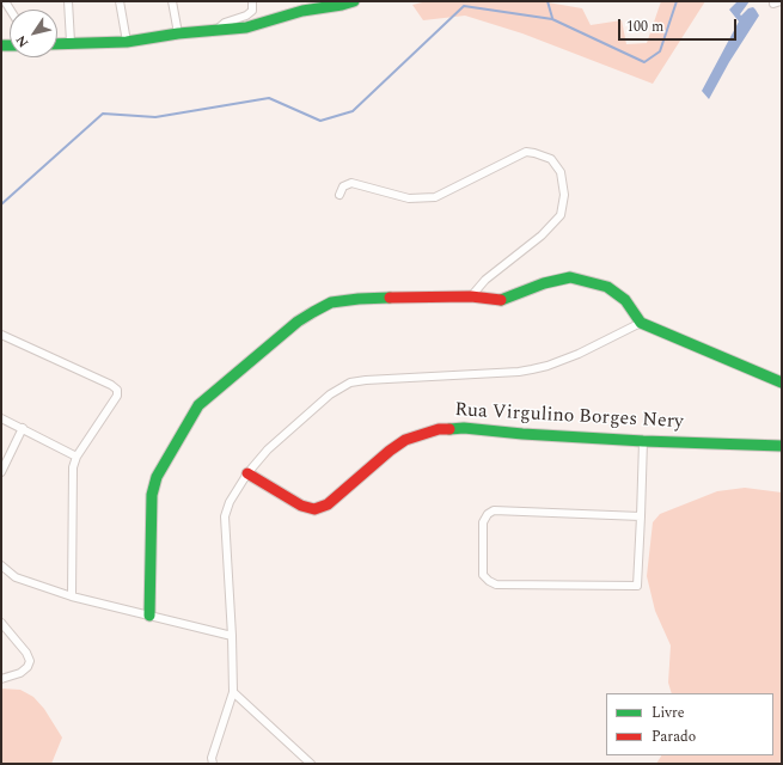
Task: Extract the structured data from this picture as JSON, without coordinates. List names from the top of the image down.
{
  "streets": {
    "street": ["Rua Virgulino Borges Nery"]
  },
  "legend": ["Livre", "Parado"],
  "scale_bar": "100 m",
  "north": "bottom left"
}
